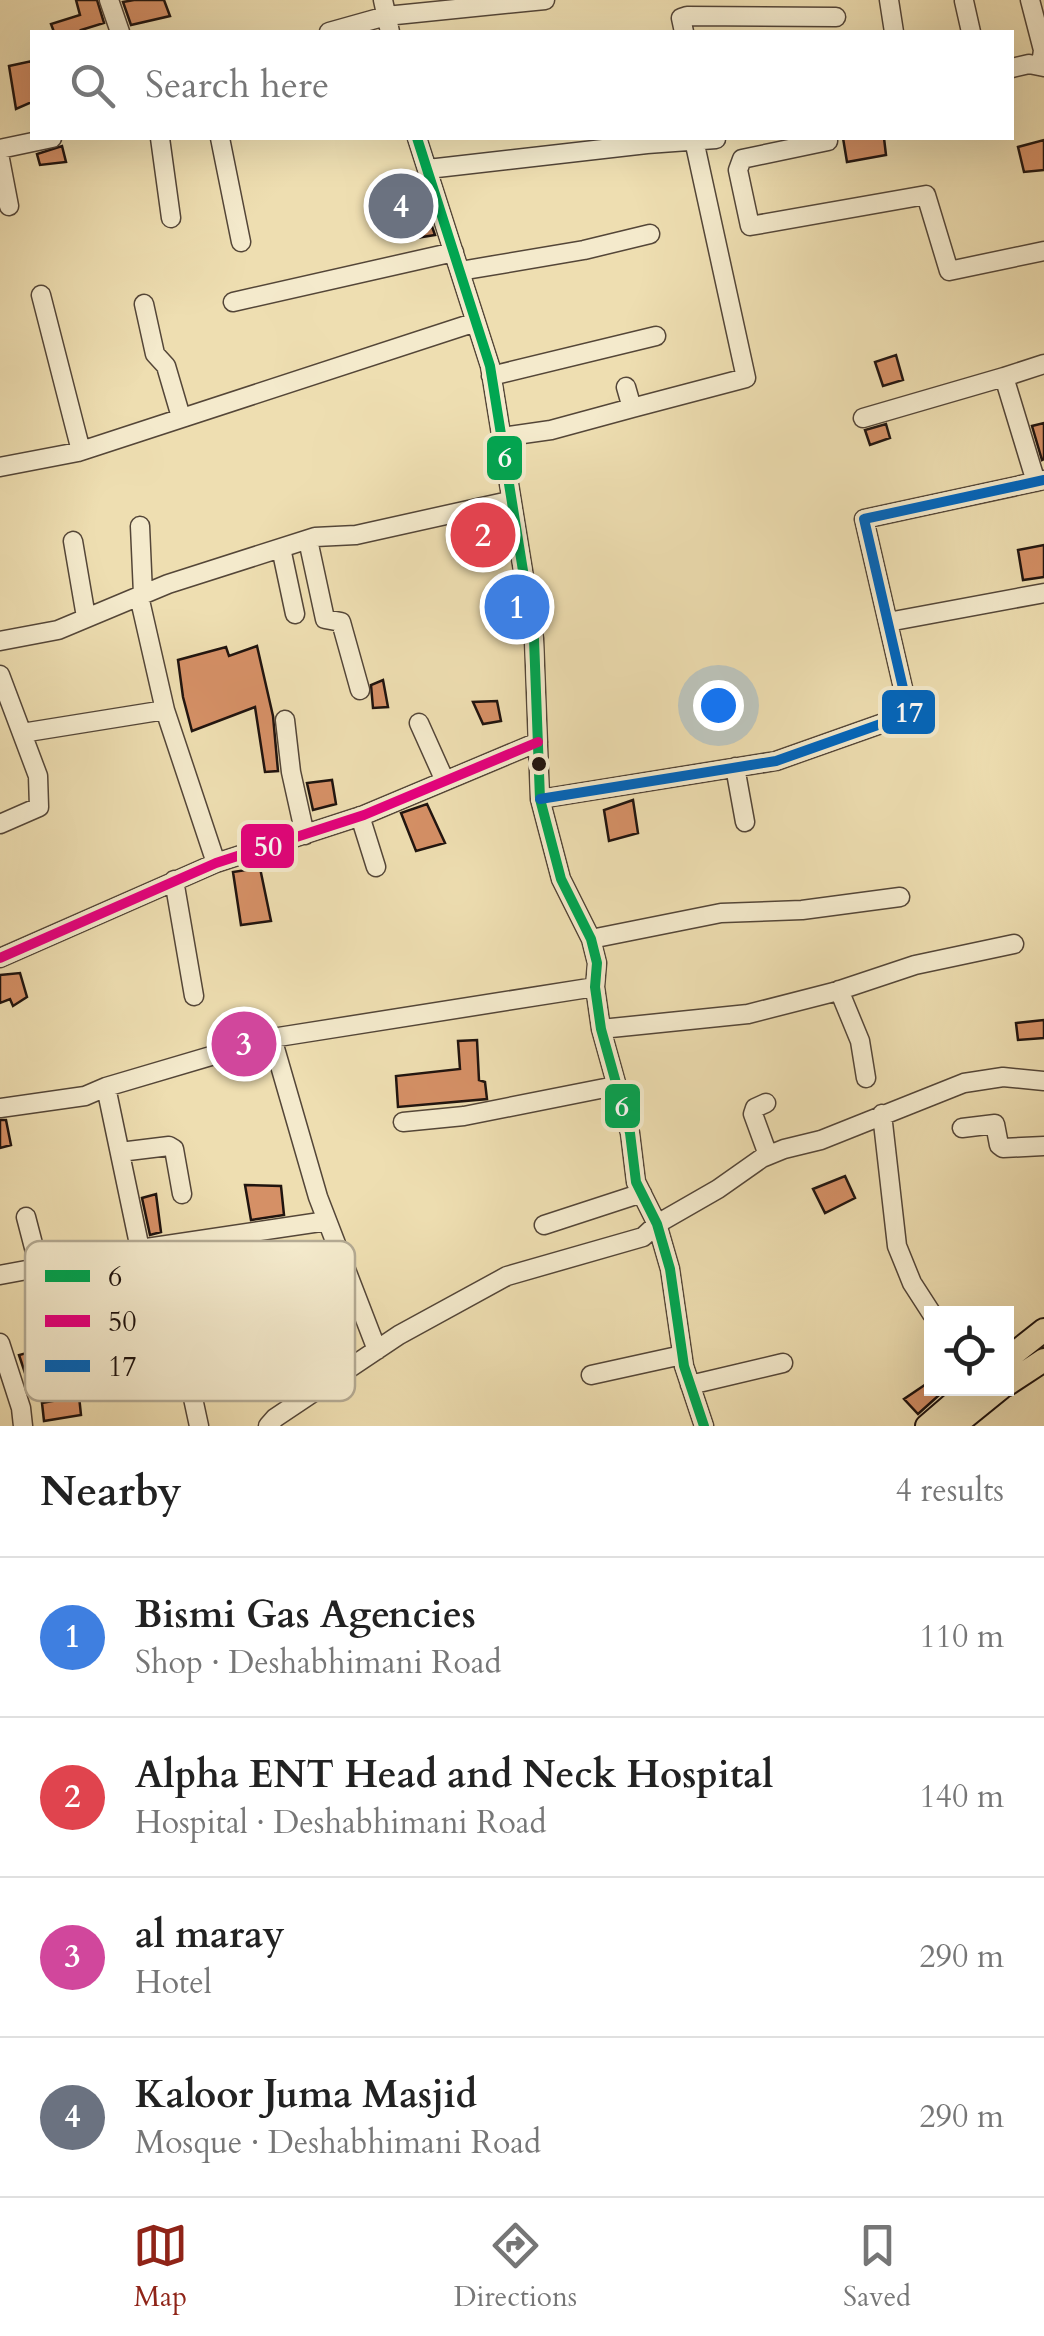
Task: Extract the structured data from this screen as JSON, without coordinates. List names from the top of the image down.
{
  "lines": ["transit line 6", "transit line 17", "transit line 50"],
  "legend": ["6", "50", "17"],
  "page": {
    "search": "Search here",
    "pins": [
      "4",
      "2",
      "1",
      "3"
    ],
    "heading": ["Nearby", "4 results"],
    "list": [
      {
        "mark": "1",
        "name": "Bismi Gas Agencies",
        "note": "Shop · Deshabhimani Road",
        "value": "110 m"
      },
      {
        "mark": "2",
        "name": "Alpha ENT Head and Neck Hospital",
        "note": "Hospital · Deshabhimani Road",
        "value": "140 m"
      },
      {
        "mark": "3",
        "name": "al maray",
        "note": "Hotel",
        "value": "290 m"
      },
      {
        "mark": "4",
        "name": "Kaloor Juma Masjid",
        "note": "Mosque · Deshabhimani Road",
        "value": "290 m"
      }
    ],
    "nav": ["Map", "Directions", "Saved"]
  }
}
